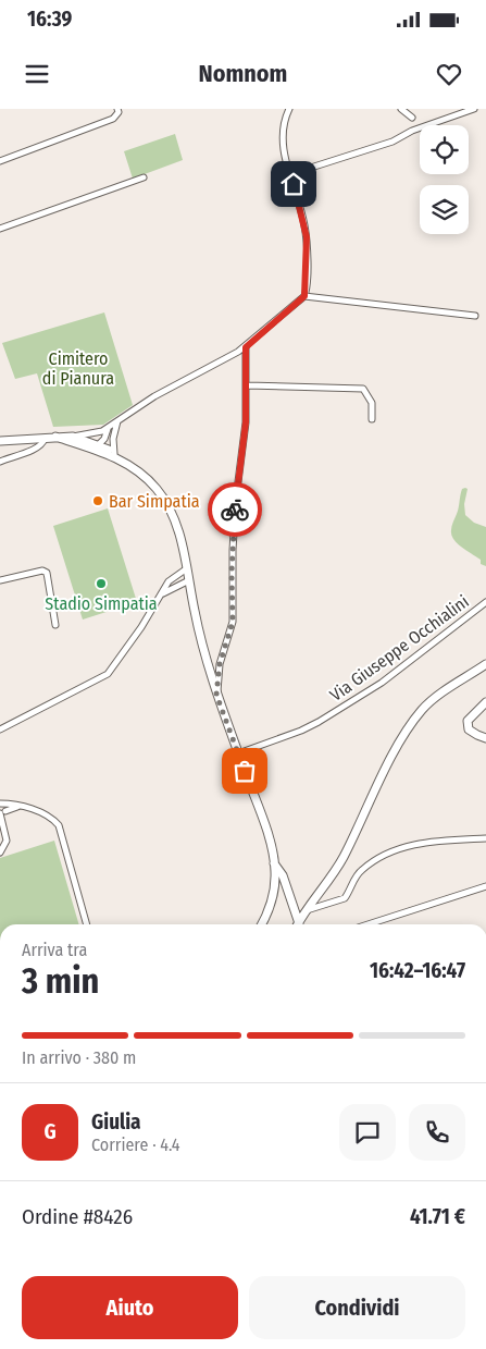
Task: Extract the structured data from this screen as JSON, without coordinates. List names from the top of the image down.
{
  "streets": {
    "street": ["Via Giuseppe Occhialini"]
  },
  "parks": ["Cimitero di Pianura"],
  "places": ["Bar Simpatia", "Stadio Simpatia"],
  "page": {
    "status": "16:39",
    "header": "Nomnom",
    "heading": ["3 min", "Arriva tra", "16:42–16:47"],
    "panel": [
      "Giulia",
      "Corriere · 4.4",
      "Ordine #8426",
      "41.71 €"
    ],
    "bar": "In arrivo · 380 m",
    "round": "G",
    "buttons": ["Aiuto", "Condividi"]
  }
}
